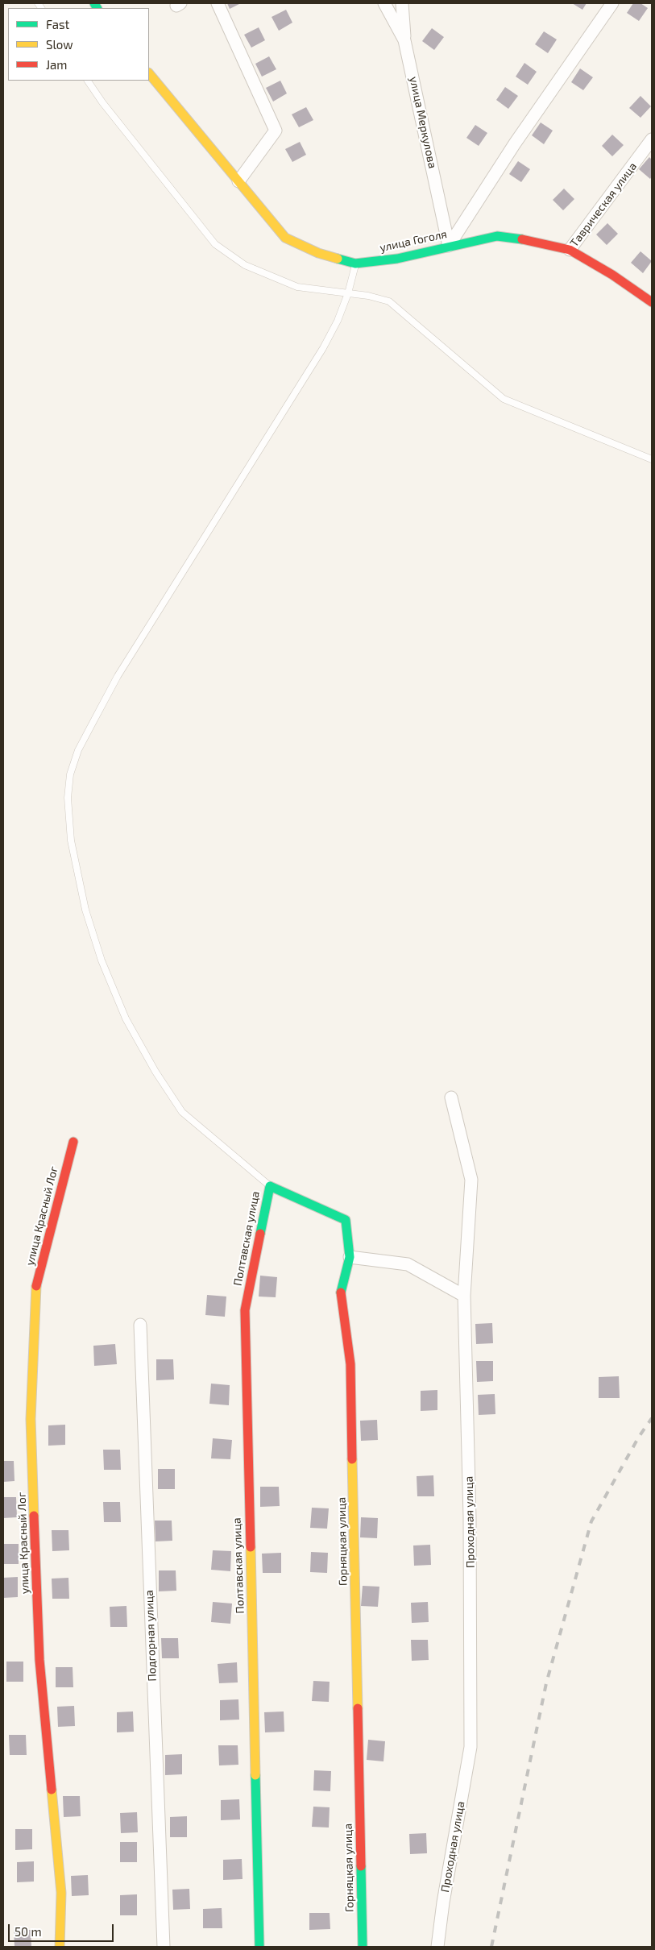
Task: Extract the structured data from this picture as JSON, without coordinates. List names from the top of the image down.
{
  "streets": {
    "street": [
      "улица Меркулова",
      "Таврическая улица",
      "улица Гоголя",
      "улица Красный Лог",
      "Полтавская улица",
      "Проходная улица",
      "Горняцкая улица",
      "Подгорная улица"
    ]
  },
  "crossings": [
    ["улица Меркулова", "улица Гоголя"],
    ["Таврическая улица", "улица Гоголя"],
    ["Полтавская улица", "Горняцкая улица"]
  ],
  "legend": ["Fast", "Slow", "Jam"],
  "scale_bar": "50 m"
}
